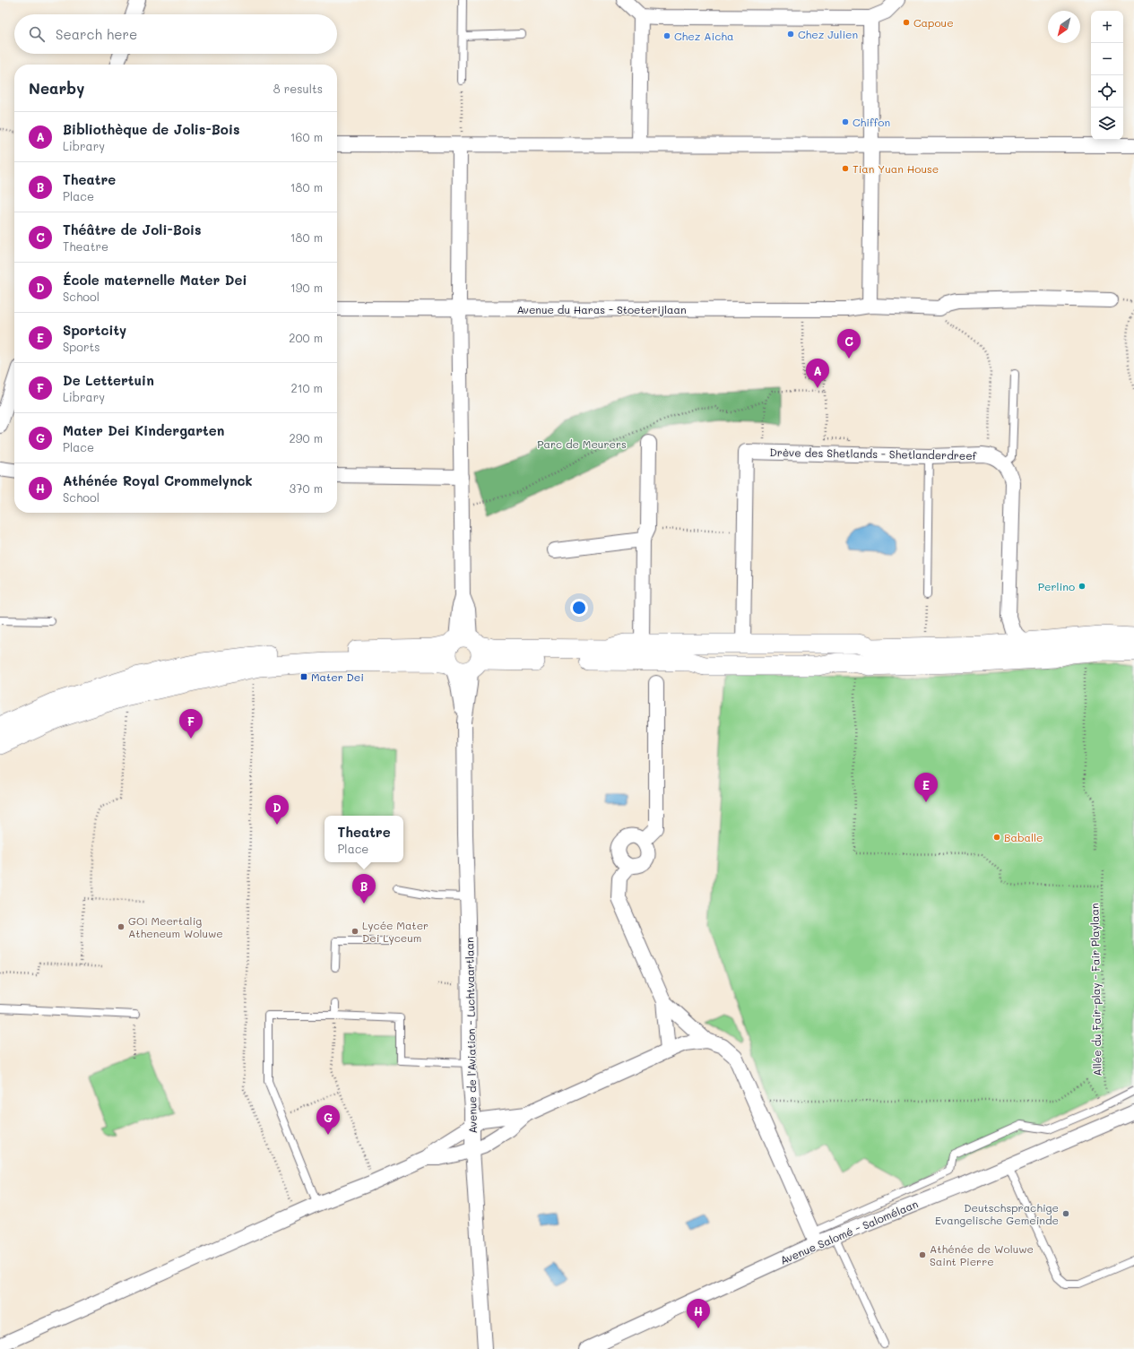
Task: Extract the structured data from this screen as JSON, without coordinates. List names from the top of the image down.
{
  "streets": {
    "street": [
      "Avenue du Haras - Stoeterijlaan",
      "Drève des Shetlands - Shetlanderdreef",
      "Avenue de l'Aviation - Luchtvaartlaan",
      "Avenue Salomé - Salomélaan"
    ],
    "path": ["Allée du Fair-play - Fair Playlaan"]
  },
  "crossings": [
    ["Avenue du Haras - Stoeterijlaan", "Avenue de l'Aviation - Luchtvaartlaan"]
  ],
  "parks": ["Parc de Meurers"],
  "places": {
    "other": [
      "Capoue",
      "Chez Julien",
      "Chez Aicha",
      "Chiffon",
      "Tian Yuan House",
      "Perlino",
      "Baballe",
      "GO! Meertalig Atheneum Woluwe",
      "Lycée Mater Dei Lyceum",
      "Deutschsprachige Evangelische Gemeinde",
      "Athénée de Woluwe Saint Pierre"
    ],
    "transit": ["Mater Dei"]
  },
  "north": "bottom left",
  "page": {
    "map_buttons": ["+", "−"],
    "search": "Search here",
    "heading": ["Nearby", "8 results"],
    "list": [
      {
        "mark": "A",
        "name": "Bibliothèque de Jolis-Bois",
        "note": "Library",
        "value": "160 m"
      },
      {
        "mark": "B",
        "name": "Theatre",
        "note": "Place",
        "value": "180 m"
      },
      {
        "mark": "C",
        "name": "Théâtre de Joli-Bois",
        "note": "Theatre",
        "value": "180 m"
      },
      {
        "mark": "D",
        "name": "École maternelle Mater Dei",
        "note": "School",
        "value": "190 m"
      },
      {
        "mark": "E",
        "name": "Sportcity",
        "note": "Sports",
        "value": "200 m"
      },
      {
        "mark": "F",
        "name": "De Lettertuin",
        "note": "Library",
        "value": "210 m"
      },
      {
        "mark": "G",
        "name": "Mater Dei Kindergarten",
        "note": "Place",
        "value": "290 m"
      },
      {
        "mark": "H",
        "name": "Athénée Royal Crommelynck",
        "note": "School",
        "value": "370 m"
      }
    ],
    "pins": [
      "C",
      "A",
      "F",
      "E",
      "D",
      "B",
      "G",
      "H"
    ],
    "popup": ["Theatre", "Place"]
  }
}
